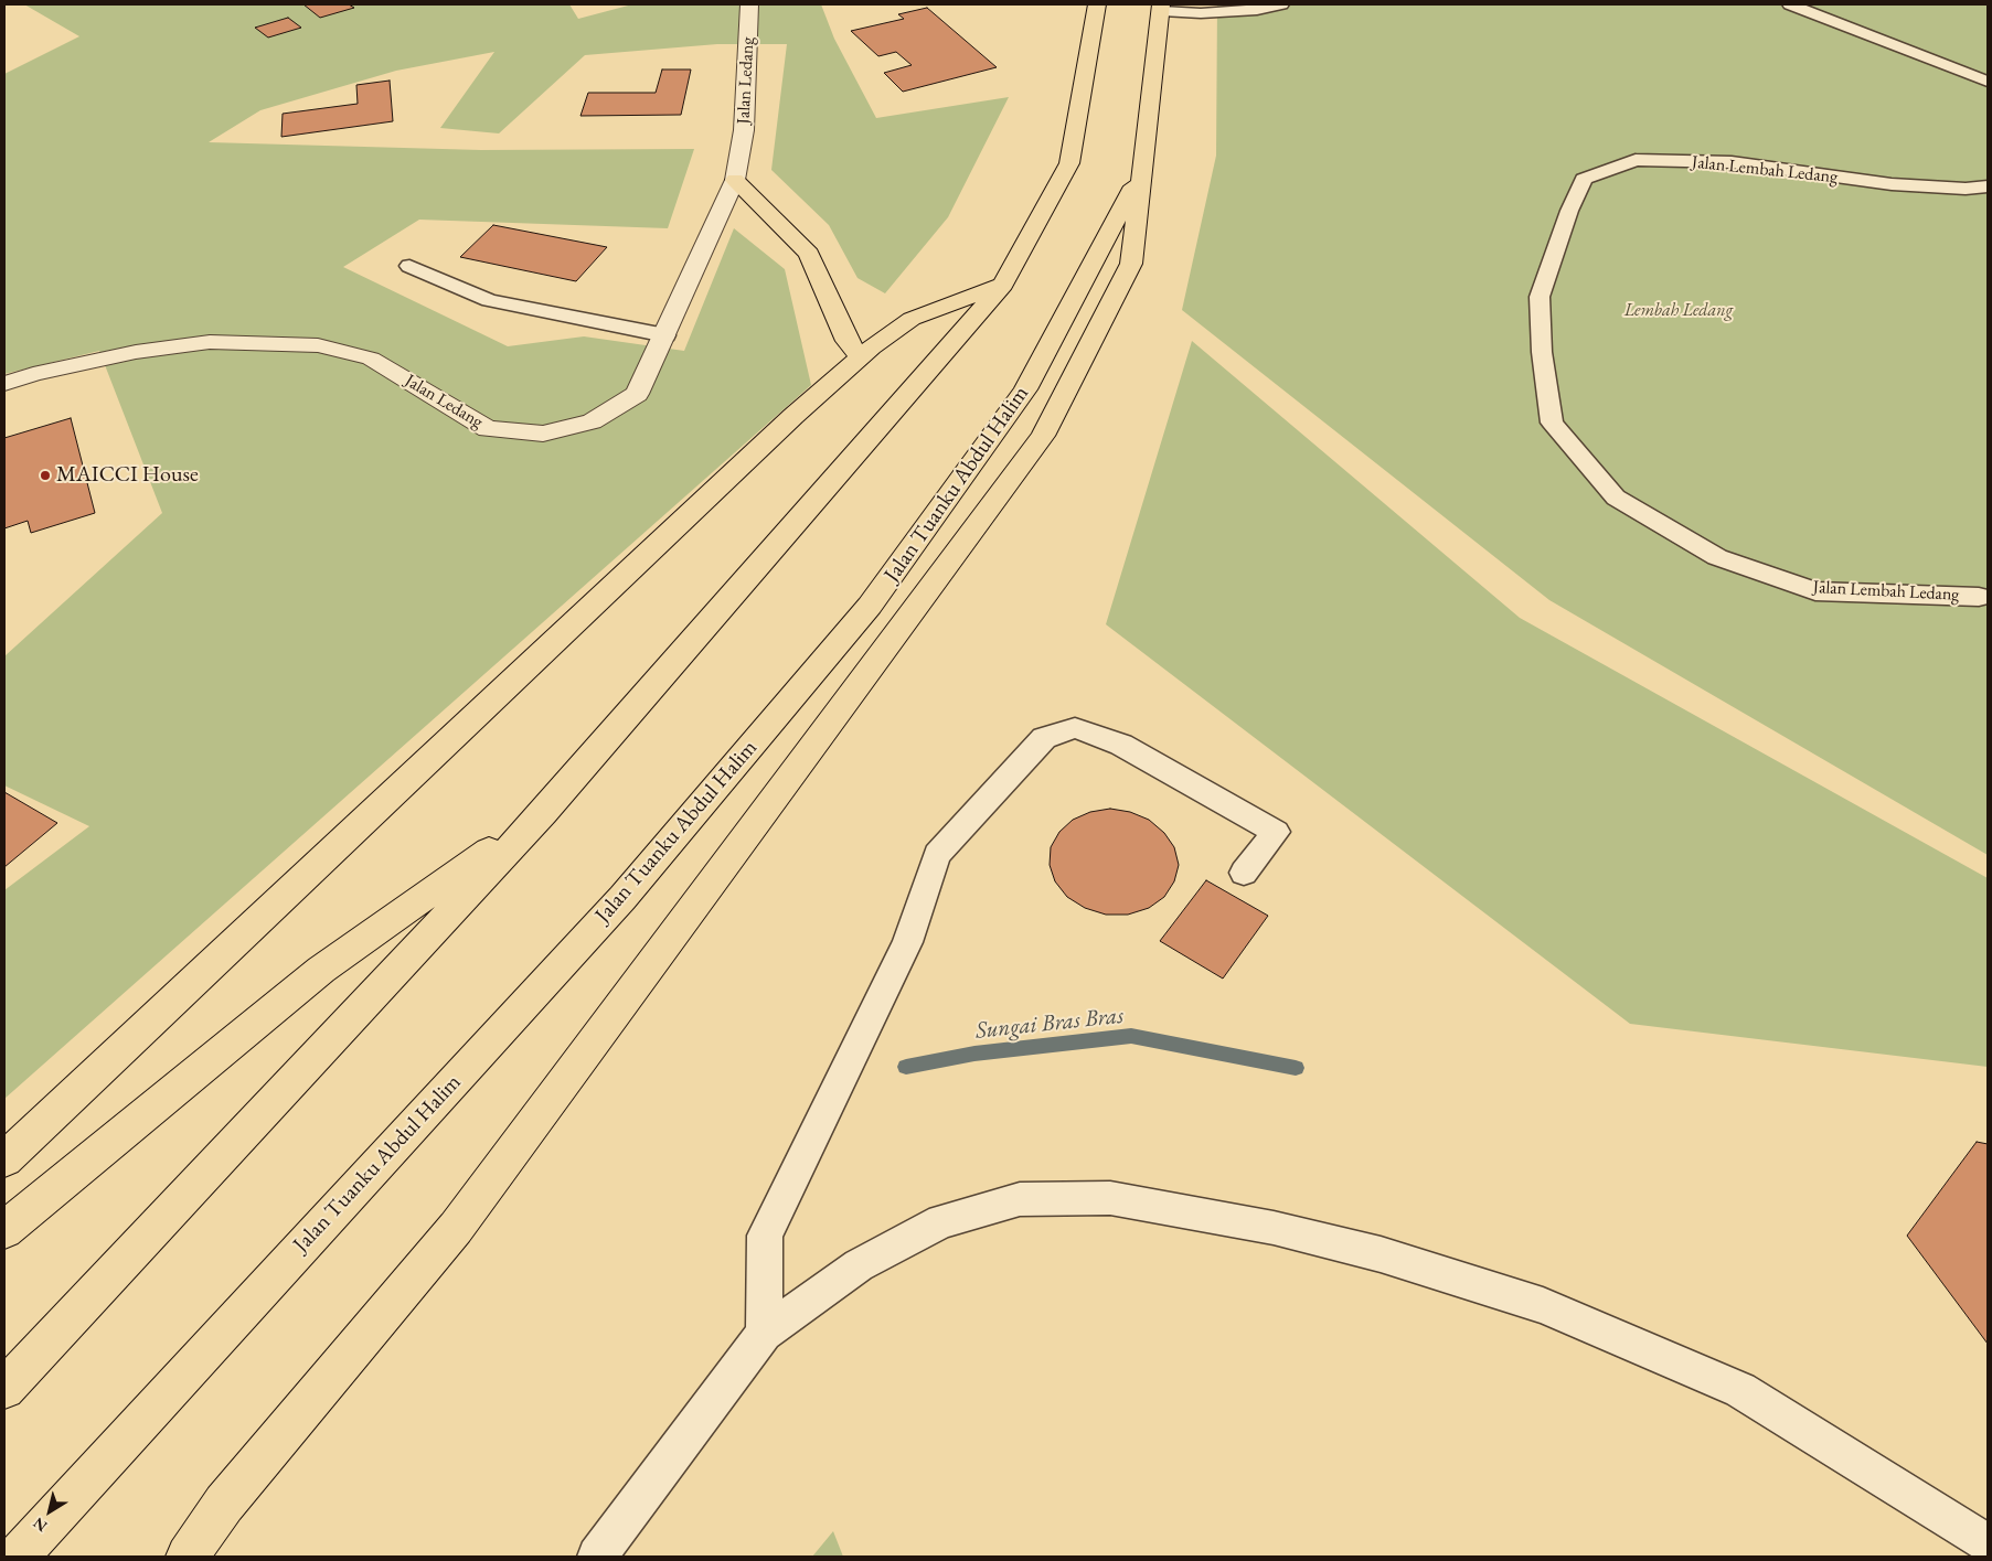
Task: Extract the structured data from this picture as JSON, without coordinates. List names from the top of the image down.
{
  "streets": {
    "main road": ["Jalan Tuanku Abdul Halim"],
    "street": ["Jalan Ledang"],
    "lane": ["Jalan Lembah Ledang"]
  },
  "water": ["Sungai Bras Bras"],
  "parks": ["Lembah Ledang"],
  "places": ["MAICCI House"],
  "north": "bottom left"
}
